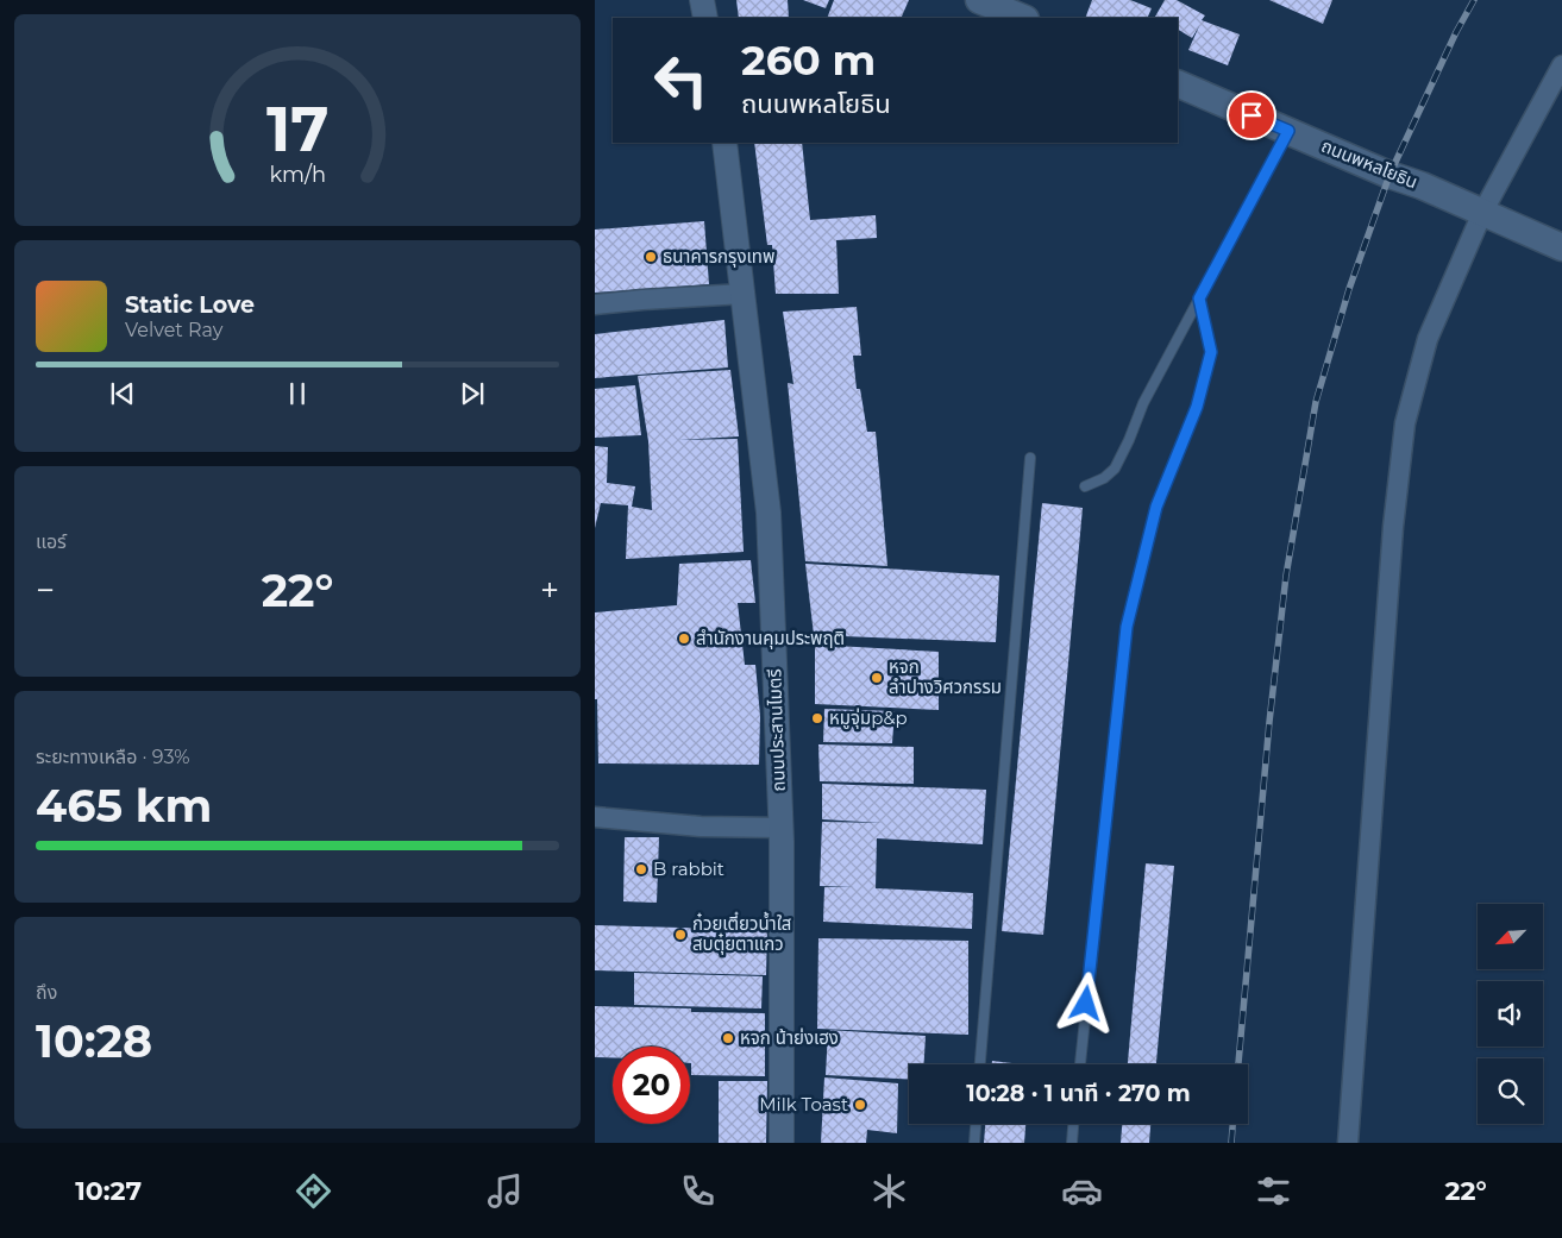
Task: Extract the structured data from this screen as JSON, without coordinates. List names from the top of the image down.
{
  "streets": {
    "main road": ["ถนนพหลโยธิน"],
    "street": ["ถนนประสานไมตรี"]
  },
  "places": [
    "ธนาคารกรุงเทพ",
    "สำนักงานคุมประพฤติ",
    "หจก ลำปางวิศวกรรม",
    "หมูจุ่มp&p",
    "B rabbit",
    "ก๋วยเตี๋ยวน้ำใส สบตุ๋ยตาแกว",
    "หจก น้าย่งเฮง",
    "Milk Toast"
  ],
  "north": "bottom left",
  "page": {
    "turn": ["260 m", "ถนนพหลโยธิน"],
    "song": ["Static Love", "Velvet Ray"],
    "tile": [
      "แอร์",
      ["ระยะทางเหลือ · 93%", "465 km"],
      ["ถึง", "10:28"]
    ],
    "heat": ["−", "22°", "+"],
    "limit": "20",
    "trip": "10:28 · 1 นาที · 270 m",
    "tabs": ["10:27", "22°"],
    "gauge": ["17", "km/h"]
  }
}
